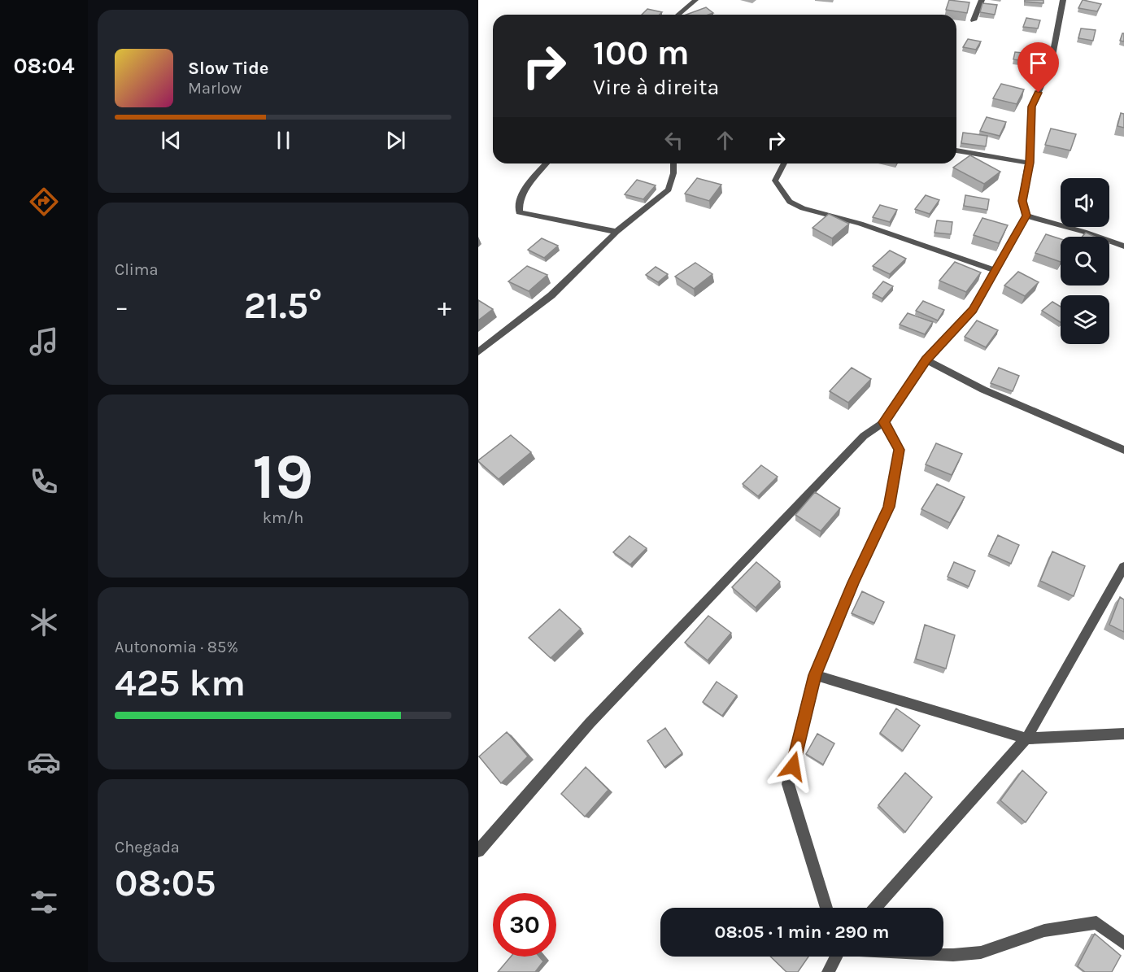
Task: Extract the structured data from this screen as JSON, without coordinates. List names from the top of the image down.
{
  "page": {
    "tabs": "08:04",
    "turn": ["100 m", "Vire à direita"],
    "song": ["Slow Tide", "Marlow"],
    "tile": [
      "Clima",
      ["19", "km/h"],
      ["Autonomia · 85%", "425 km"],
      ["Chegada", "08:05"]
    ],
    "heat": ["−", "21.5°", "+"],
    "limit": "30",
    "trip": "08:05 · 1 min · 290 m"
  }
}
